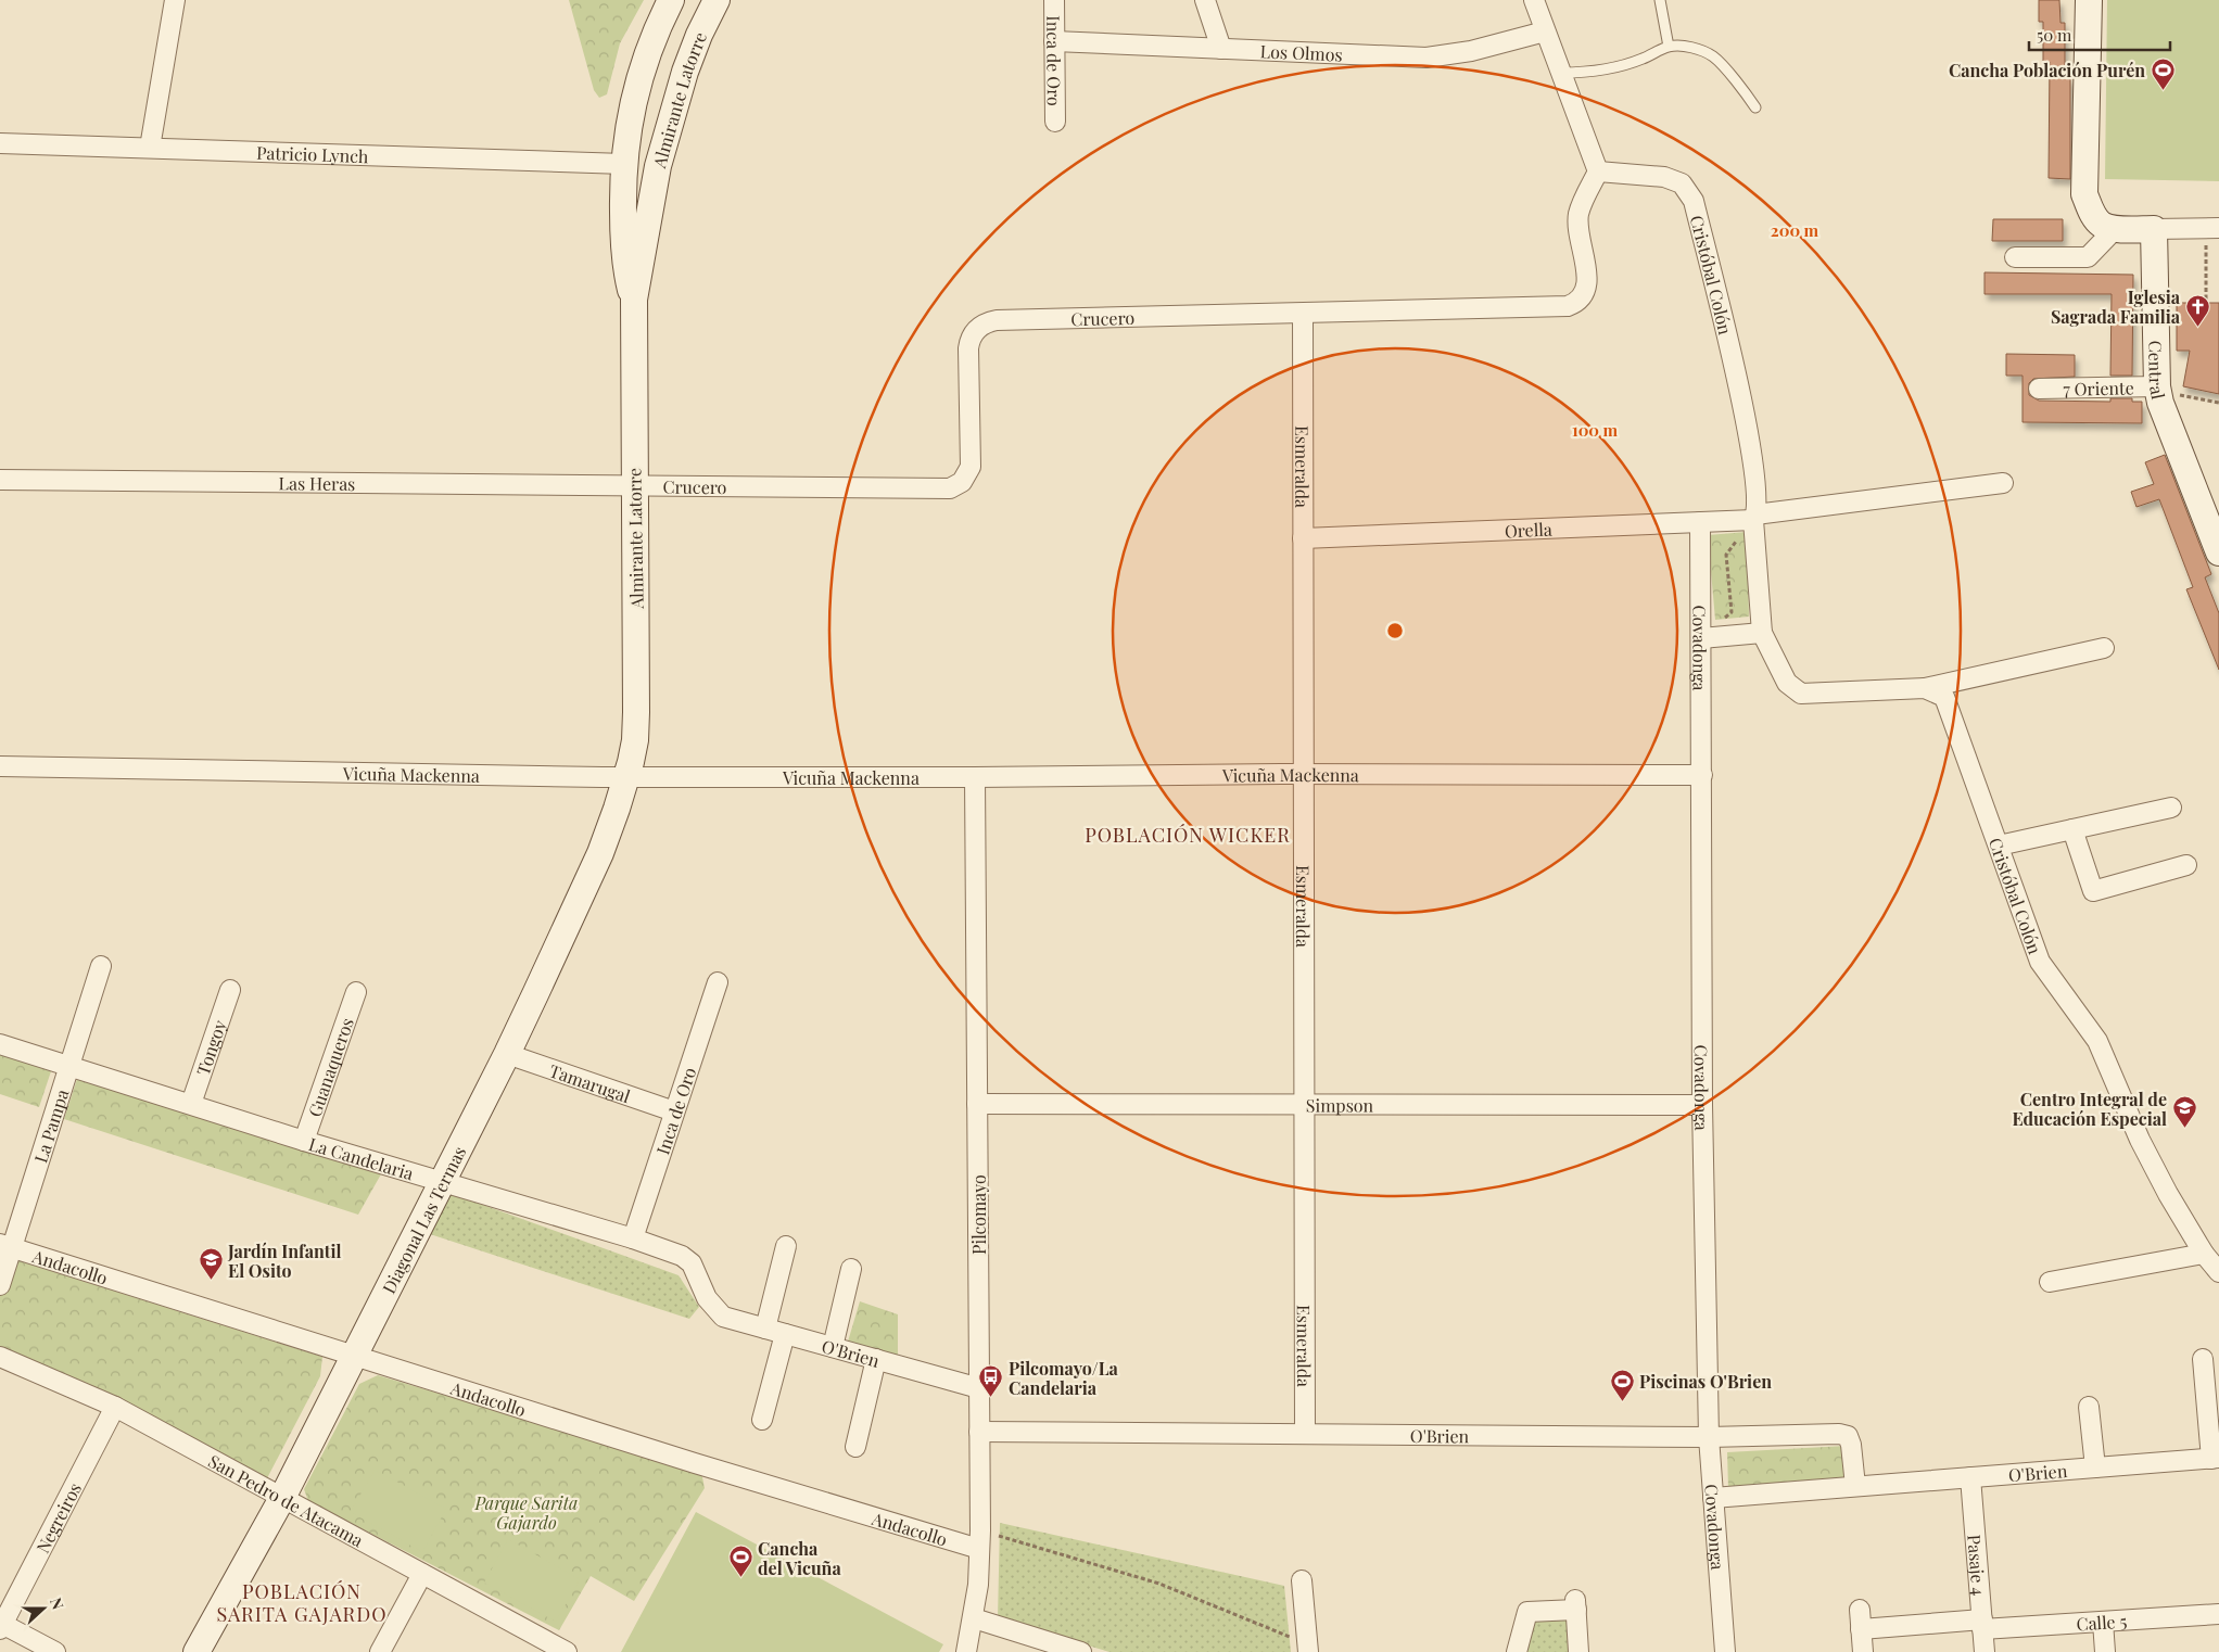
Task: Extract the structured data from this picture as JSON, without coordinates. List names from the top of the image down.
{
  "streets": {
    "main road": ["Almirante Latorre", "Central", "Diagonal Las Termas"],
    "street": [
      "Los Olmos",
      "Inca de Oro",
      "Patricio Lynch",
      "Cristóbal Colón",
      "Crucero",
      "7 Oriente",
      "Esmeralda",
      "Las Heras",
      "Orella",
      "Covadonga",
      "Vicuña Mackenna",
      "Tongoy",
      "Guanaqueros",
      "Tamarugal",
      "Simpson",
      "La Pampa",
      "La Candelaria",
      "Pilcomayo",
      "Andacollo",
      "O'Brien",
      "San Pedro de Atacama",
      "Negreiros",
      "Pasaje 4",
      "Calle 5"
    ]
  },
  "crossings": [
    ["Los Olmos", "Inca de Oro"],
    ["Inca de Oro", "Tamarugal"],
    ["Inca de Oro", "La Candelaria"],
    ["Almirante Latorre", "Patricio Lynch"],
    ["Almirante Latorre", "Crucero"],
    ["Almirante Latorre", "Las Heras"],
    ["Almirante Latorre", "Vicuña Mackenna"],
    ["Almirante Latorre", "Diagonal Las Termas"],
    ["Cristóbal Colón", "Crucero"],
    ["Cristóbal Colón", "Orella"],
    ["Crucero", "Esmeralda"],
    ["Crucero", "Las Heras"],
    ["Central", "7 Oriente"],
    ["Esmeralda", "Orella"],
    ["Esmeralda", "Vicuña Mackenna"],
    ["Esmeralda", "Simpson"],
    ["Esmeralda", "O'Brien"],
    ["Orella", "Covadonga"],
    ["Covadonga", "Vicuña Mackenna"],
    ["Covadonga", "Simpson"],
    ["Covadonga", "O'Brien"],
    ["Vicuña Mackenna", "Pilcomayo"],
    ["Vicuña Mackenna", "Diagonal Las Termas"],
    ["Tongoy", "La Candelaria"],
    ["Guanaqueros", "La Candelaria"],
    ["Tamarugal", "Diagonal Las Termas"],
    ["Simpson", "Pilcomayo"],
    ["La Pampa", "La Candelaria"],
    ["La Pampa", "Andacollo"],
    ["La Candelaria", "Diagonal Las Termas"],
    ["La Candelaria", "O'Brien"],
    ["Pilcomayo", "Andacollo"],
    ["Pilcomayo", "O'Brien"],
    ["Diagonal Las Termas", "Andacollo"],
    ["Diagonal Las Termas", "San Pedro de Atacama"],
    ["O'Brien", "Pasaje 4"],
    ["San Pedro de Atacama", "Negreiros"],
    ["Pasaje 4", "Calle 5"]
  ],
  "districts": ["POBLACIÓN WICKER", "POBLACIÓN SARITA GAJARDO"],
  "parks": ["Parque Sarita Gajardo"],
  "places": {
    "sports": ["Cancha Población Purén", "Piscinas O'Brien", "Cancha del Vicuña"],
    "church": ["Iglesia Sagrada Familia"],
    "school or university": ["Centro Integral de Educación Especial", "Jardín Infantil El Osito"],
    "bus stop": ["Pilcomayo/La Candelaria"]
  },
  "scale_bar": "50 m",
  "north": "right",
  "rings": ["200 m", "100 m"]
}
